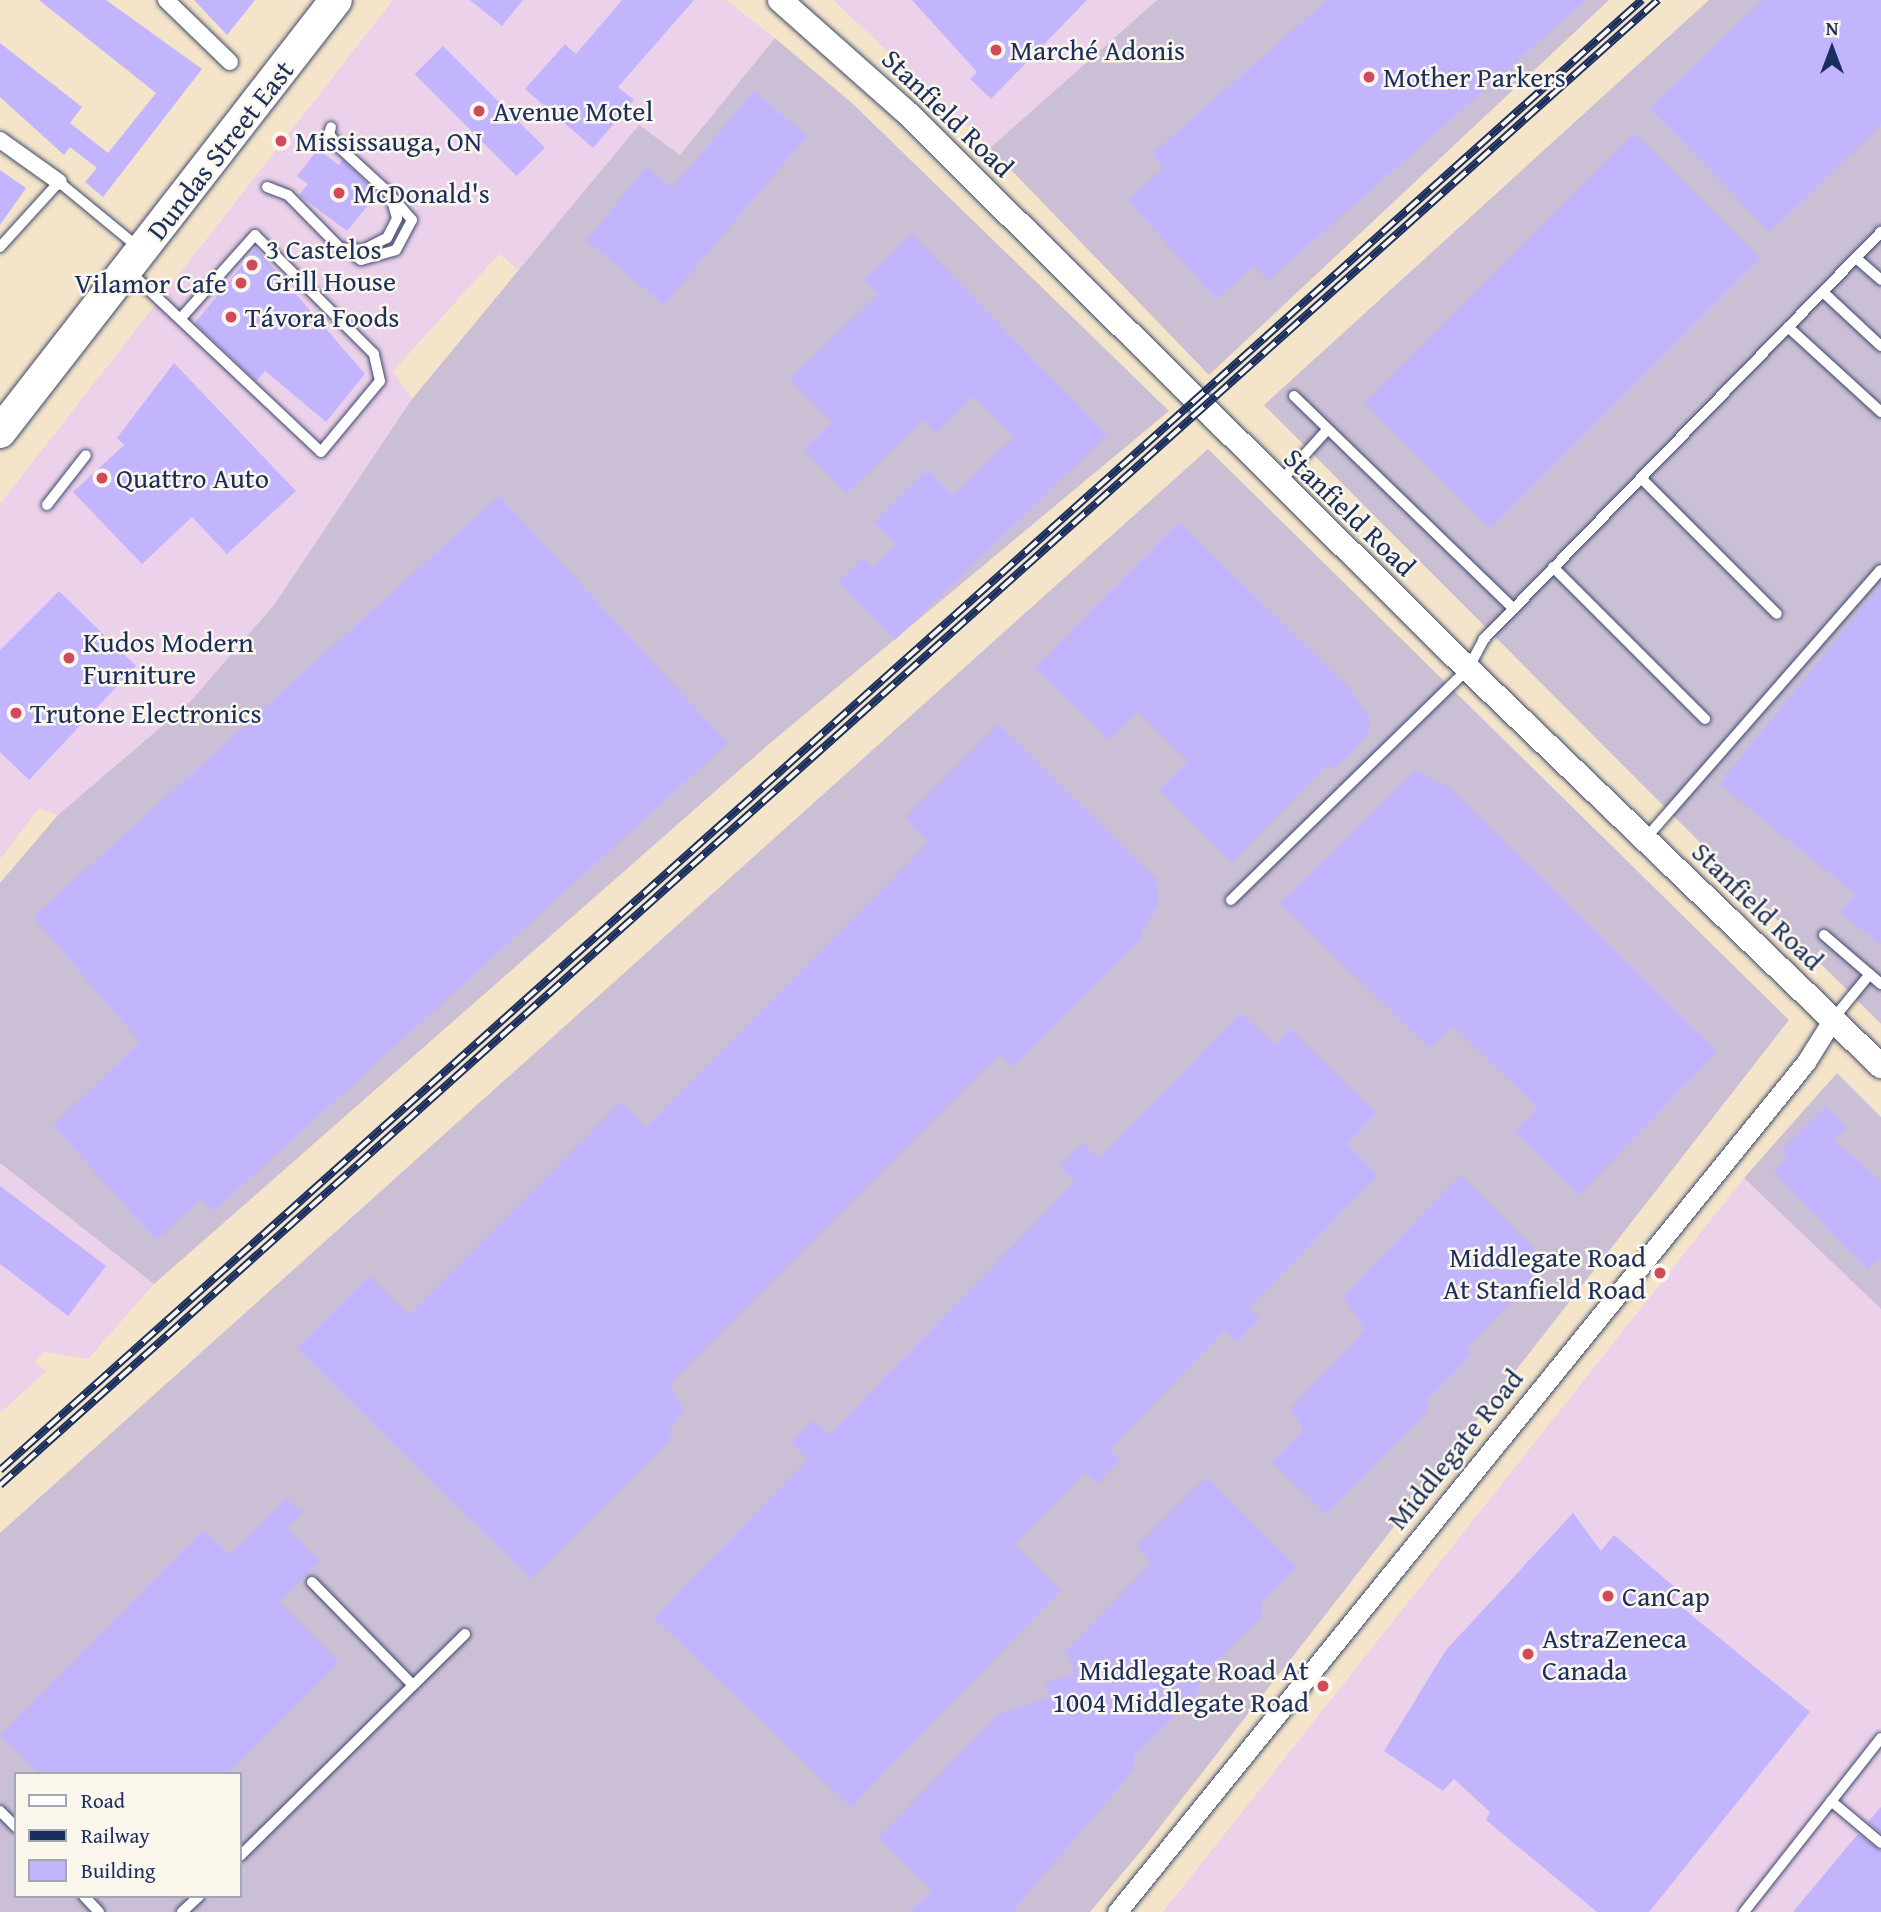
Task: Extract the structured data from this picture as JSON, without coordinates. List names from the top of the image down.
{
  "streets": {
    "main road": ["Dundas Street East"],
    "street": ["Stanfield Road", "Middlegate Road"]
  },
  "crossings": [
    ["Stanfield Road", "Middlegate Road"]
  ],
  "places": [
    "Marché Adonis",
    "Mother Parkers",
    "Avenue Motel",
    "Mississauga, ON",
    "McDonald's",
    "3 Castelos Grill House",
    "Vilamor Cafe",
    "Távora Foods",
    "Quattro Auto",
    "Kudos Modern Furniture",
    "Trutone Electronics",
    "Middlegate Road At Stanfield Road",
    "CanCap",
    "AstraZeneca Canada",
    "Middlegate Road At 1004 Middlegate Road"
  ],
  "legend": ["Road", "Railway", "Building"],
  "north": "top"
}
